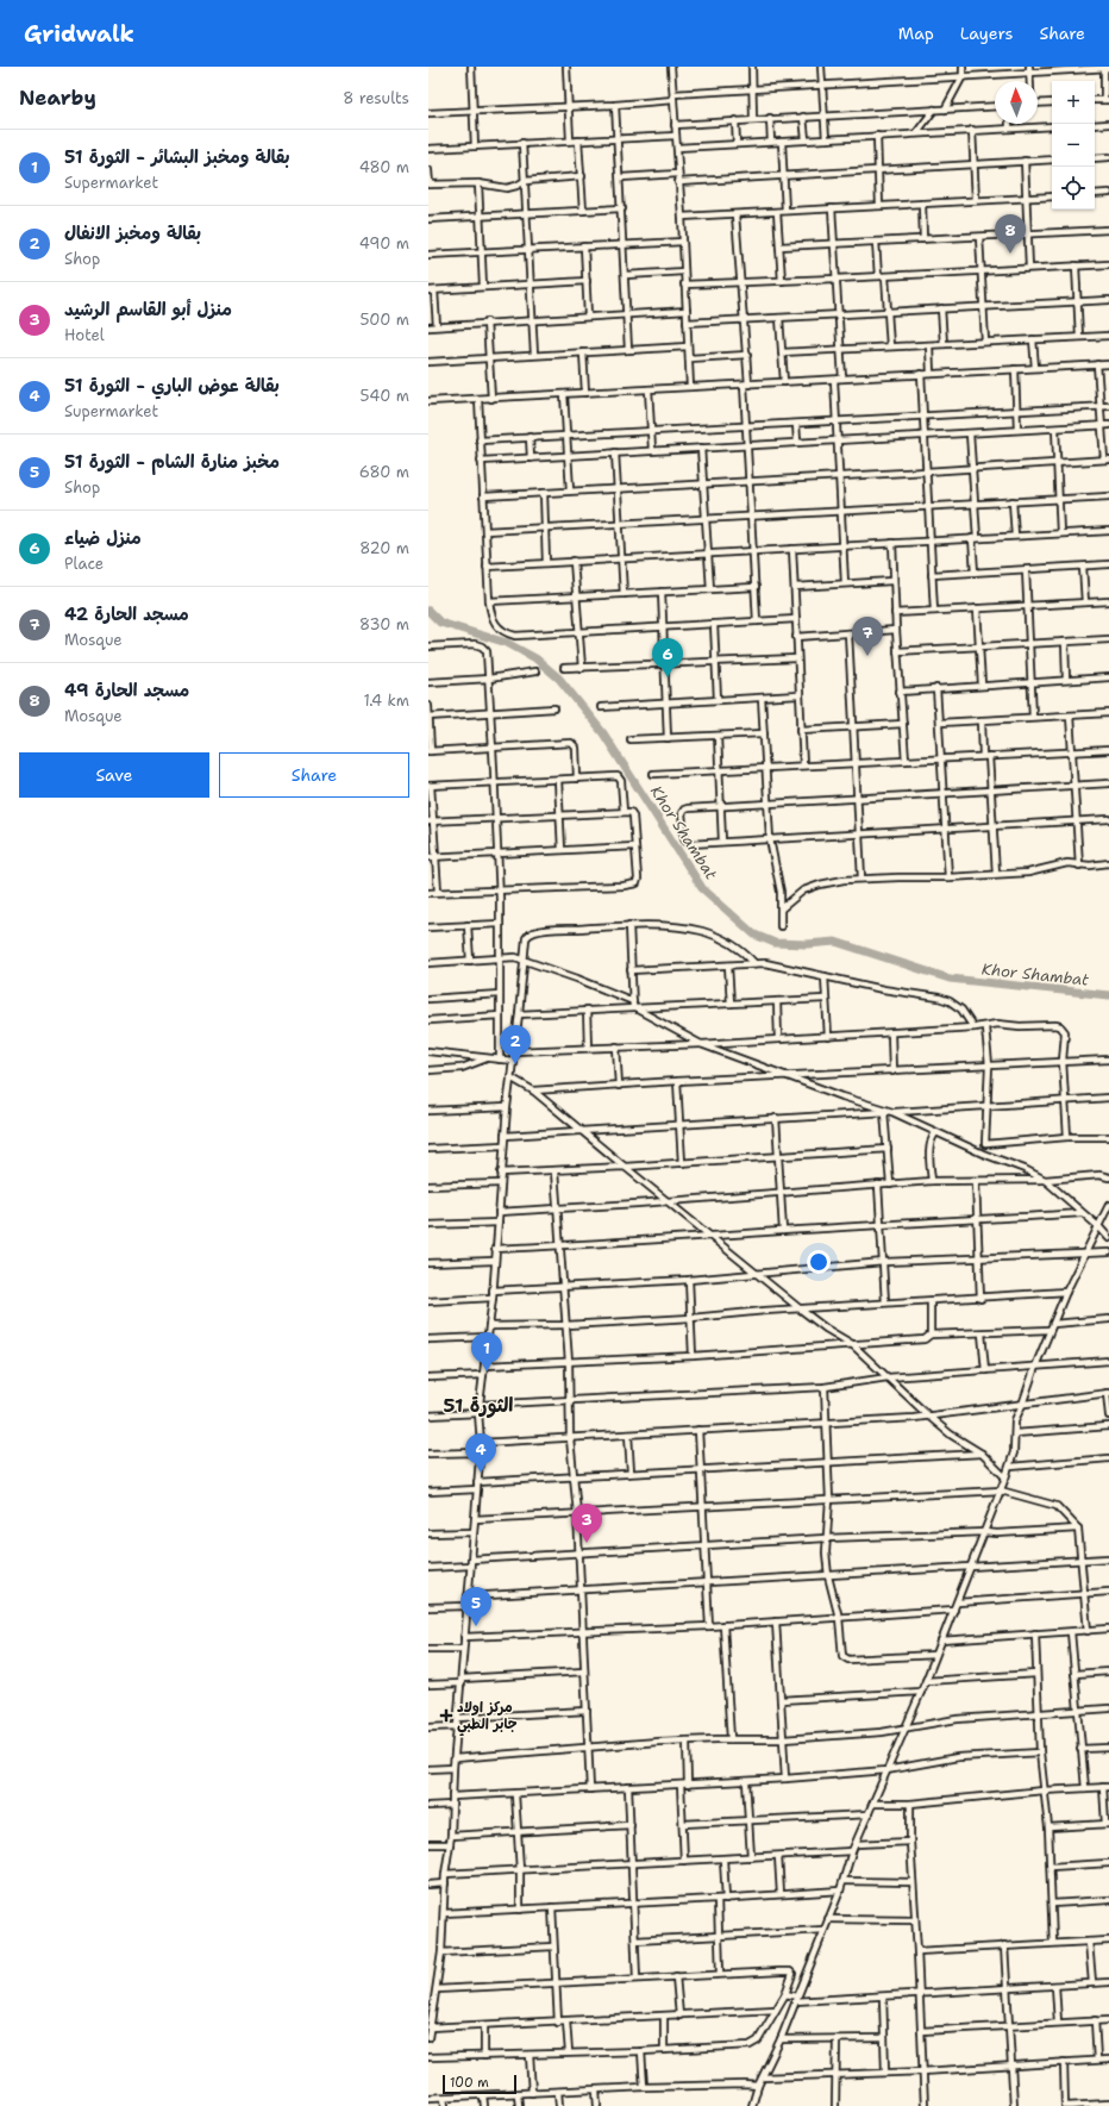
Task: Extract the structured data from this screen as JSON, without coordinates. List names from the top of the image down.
{
  "districts": ["الثورة 51"],
  "water": ["Khor Shambat"],
  "places": {
    "health": ["مركز اولاد جابر الطبي"]
  },
  "scale_bar": "100 m",
  "north": "top",
  "page": {
    "header": "Gridwalk",
    "nav": ["Map", "Layers", "Share"],
    "heading": ["Nearby", "8 results"],
    "map_buttons": ["+", "−"],
    "list": [
      {
        "mark": "1",
        "name": "بقالة ومخبز البشائر - الثورة 51",
        "note": "Supermarket",
        "value": "480 m"
      },
      {
        "mark": "2",
        "name": "بقالة ومخبز الانفال",
        "note": "Shop",
        "value": "490 m"
      },
      {
        "mark": "3",
        "name": "منزل أبو القاسم الرشيد",
        "note": "Hotel",
        "value": "500 m"
      },
      {
        "mark": "4",
        "name": "بقالة عوض الباري - الثورة 51",
        "note": "Supermarket",
        "value": "540 m"
      },
      {
        "mark": "5",
        "name": "مخبز منارة الشام - الثورة 51",
        "note": "Shop",
        "value": "680 m"
      },
      {
        "mark": "6",
        "name": "منزل ضياء",
        "note": "Place",
        "value": "820 m"
      },
      {
        "mark": "7",
        "name": "مسجد الحارة 42",
        "note": "Mosque",
        "value": "830 m"
      },
      {
        "mark": "8",
        "name": "مسجد الحارة 49",
        "note": "Mosque",
        "value": "1.4 km"
      }
    ],
    "pins": [
      "8",
      "7",
      "6",
      "2",
      "1",
      "4",
      "3",
      "5"
    ],
    "buttons": ["Save", "Share"],
    "scale": "100 m"
  }
}
